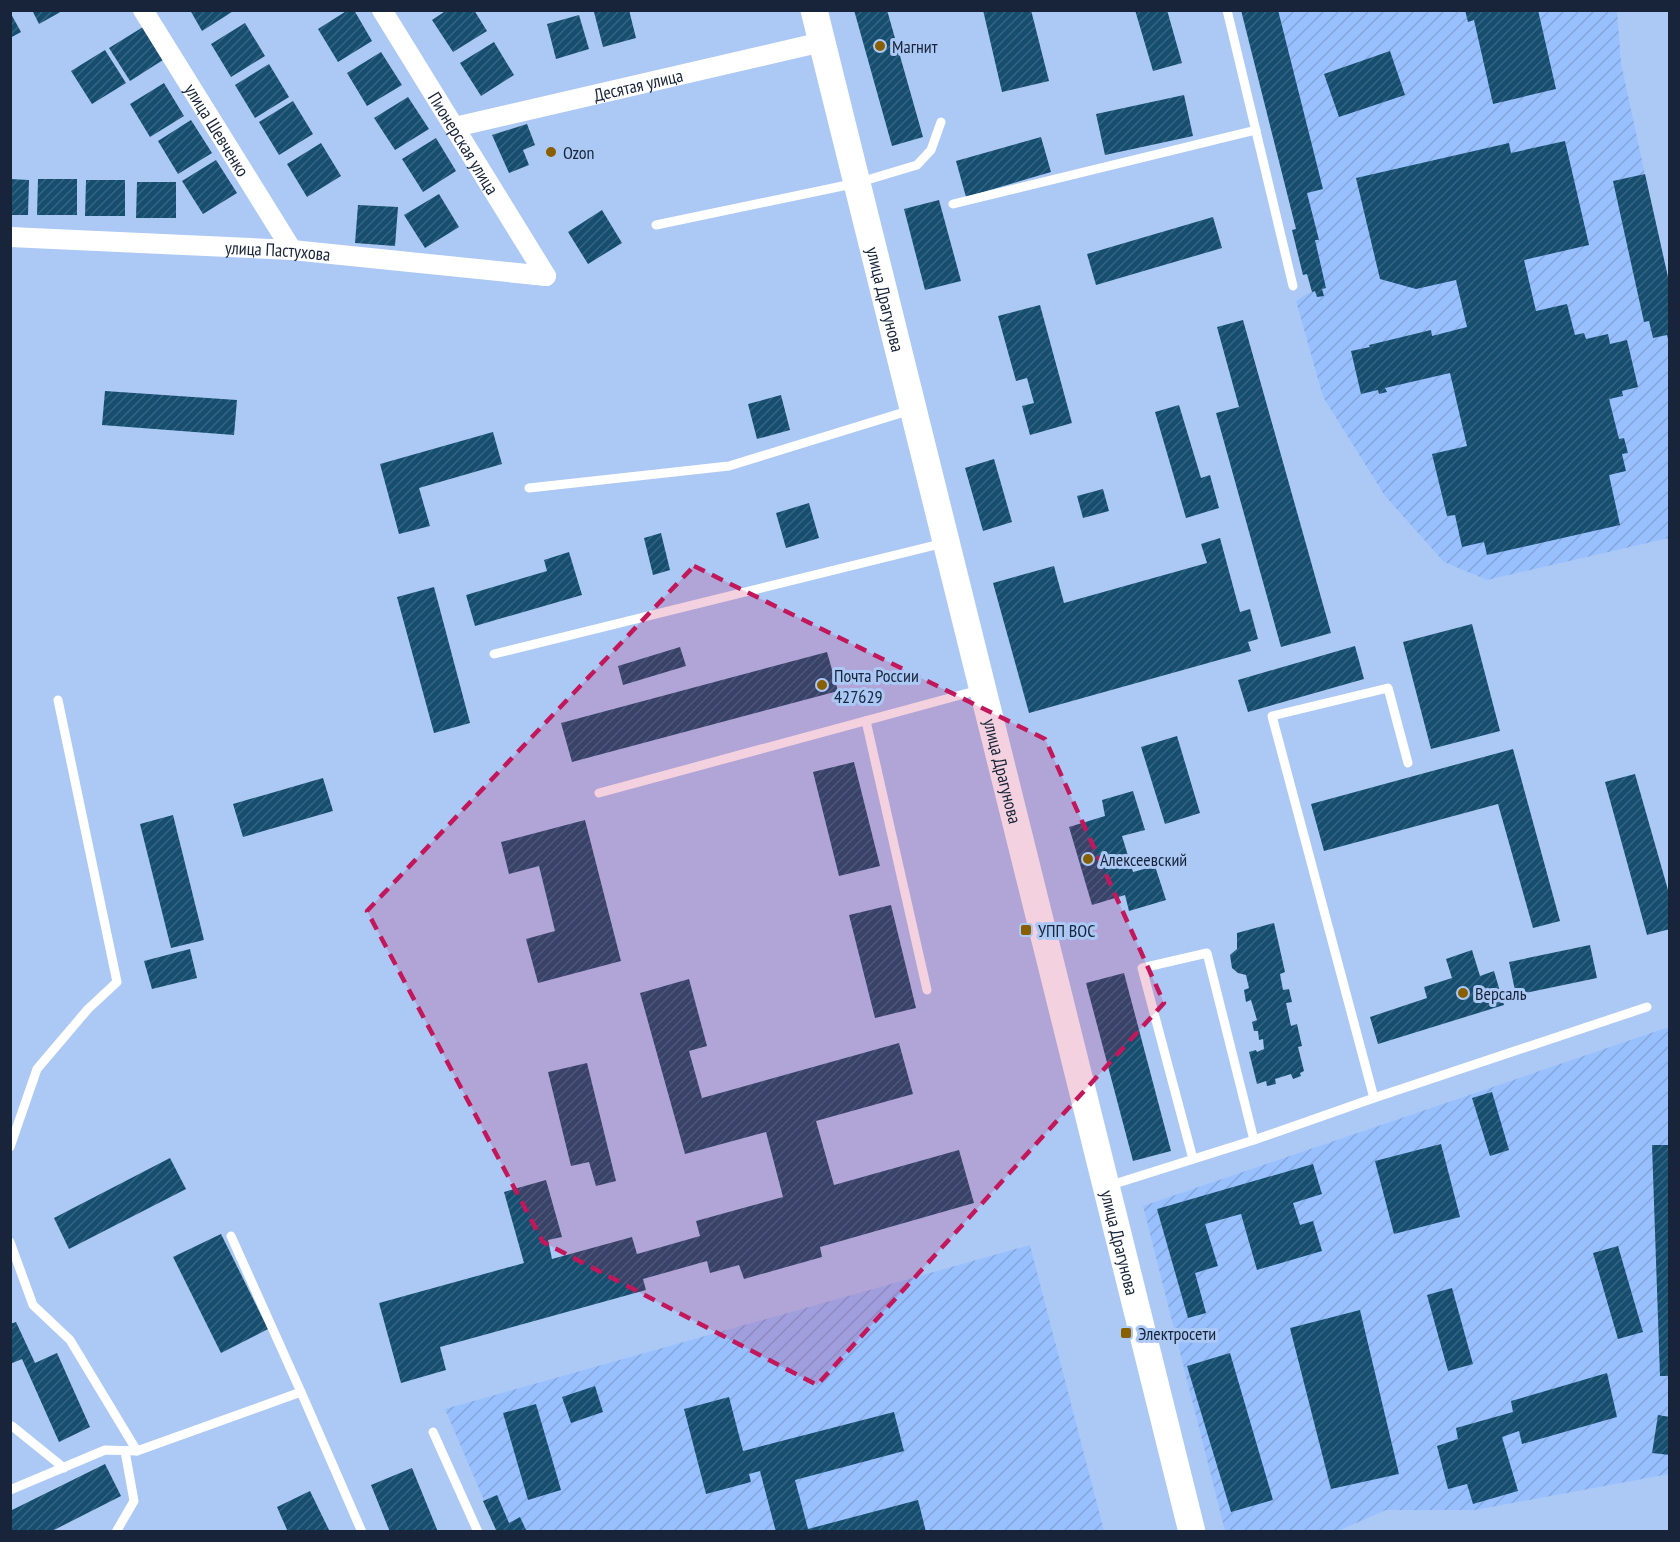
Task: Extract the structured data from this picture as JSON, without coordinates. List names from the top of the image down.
{
  "streets": {
    "main road": ["улица Драгунова"],
    "street": [
      "Десятая улица",
      "улица Шевченко",
      "Пионерская улица",
      "улица Пастухова"
    ]
  },
  "crossings": [
    ["Десятая улица", "Пионерская улица"],
    ["Десятая улица", "улица Драгунова"],
    ["улица Шевченко", "улица Пастухова"],
    ["Пионерская улица", "улица Пастухова"]
  ],
  "places": {
    "other": [
      "Магнит",
      "Ozon",
      "Почта России 427629",
      "Алексеевский",
      "Версаль"
    ],
    "transit": ["УПП ВОС", "Электросети"]
  }
}
